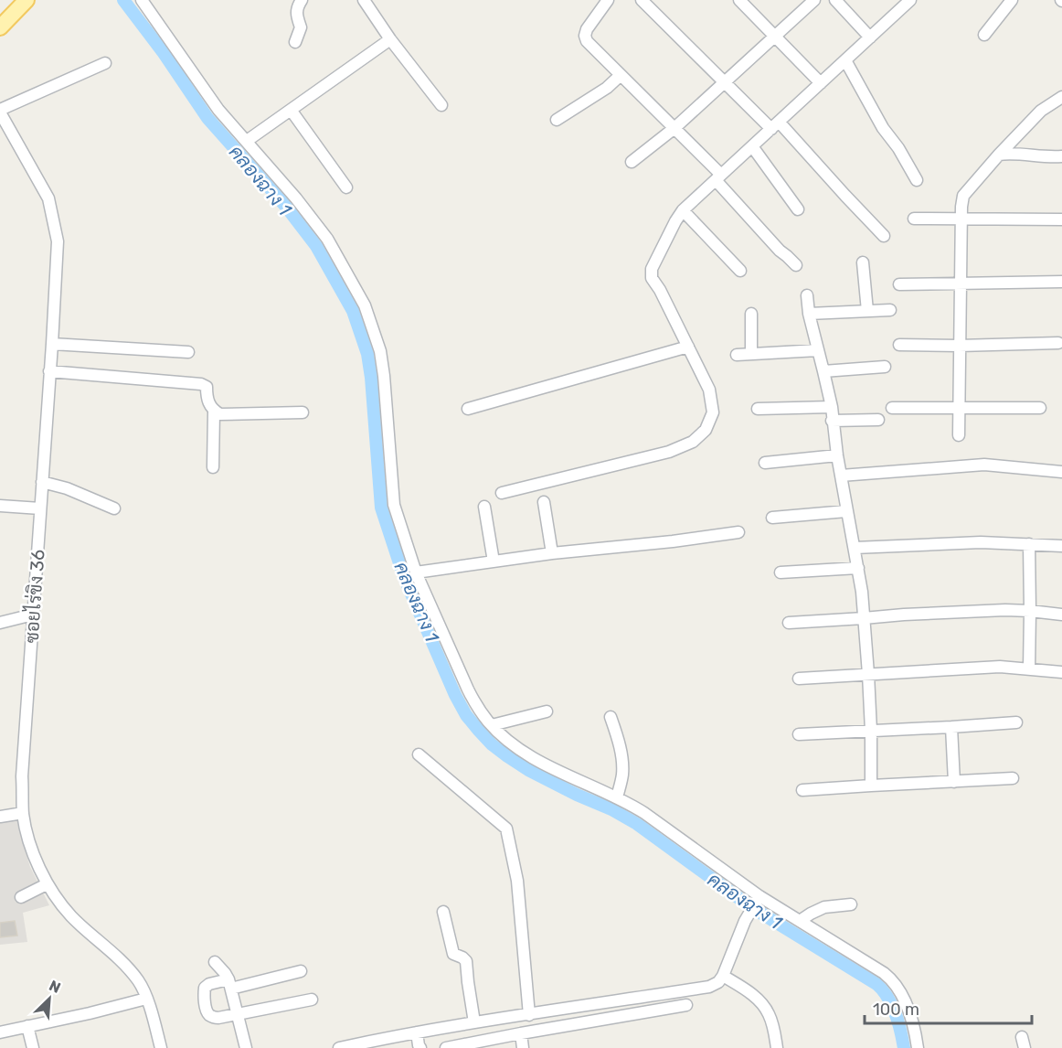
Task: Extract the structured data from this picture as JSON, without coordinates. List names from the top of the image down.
{
  "streets": {
    "street": ["ซอยไร่ขิง 36"]
  },
  "water": ["คลองฉาง 1"],
  "scale_bar": "100 m",
  "north": "top right"
}
